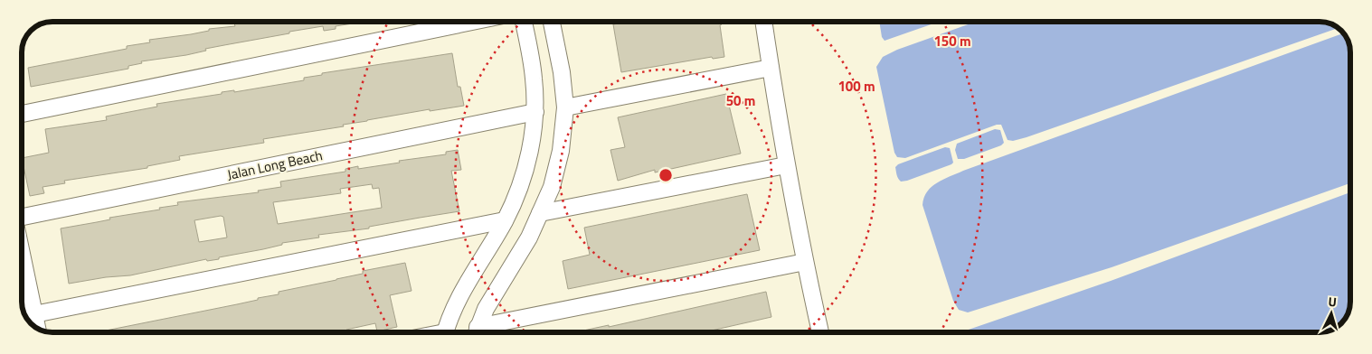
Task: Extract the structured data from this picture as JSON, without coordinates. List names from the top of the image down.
{
  "streets": {
    "street": ["Jalan Long Beach"]
  },
  "north": "top",
  "rings": ["150 m", "100 m", "50 m"]
}
